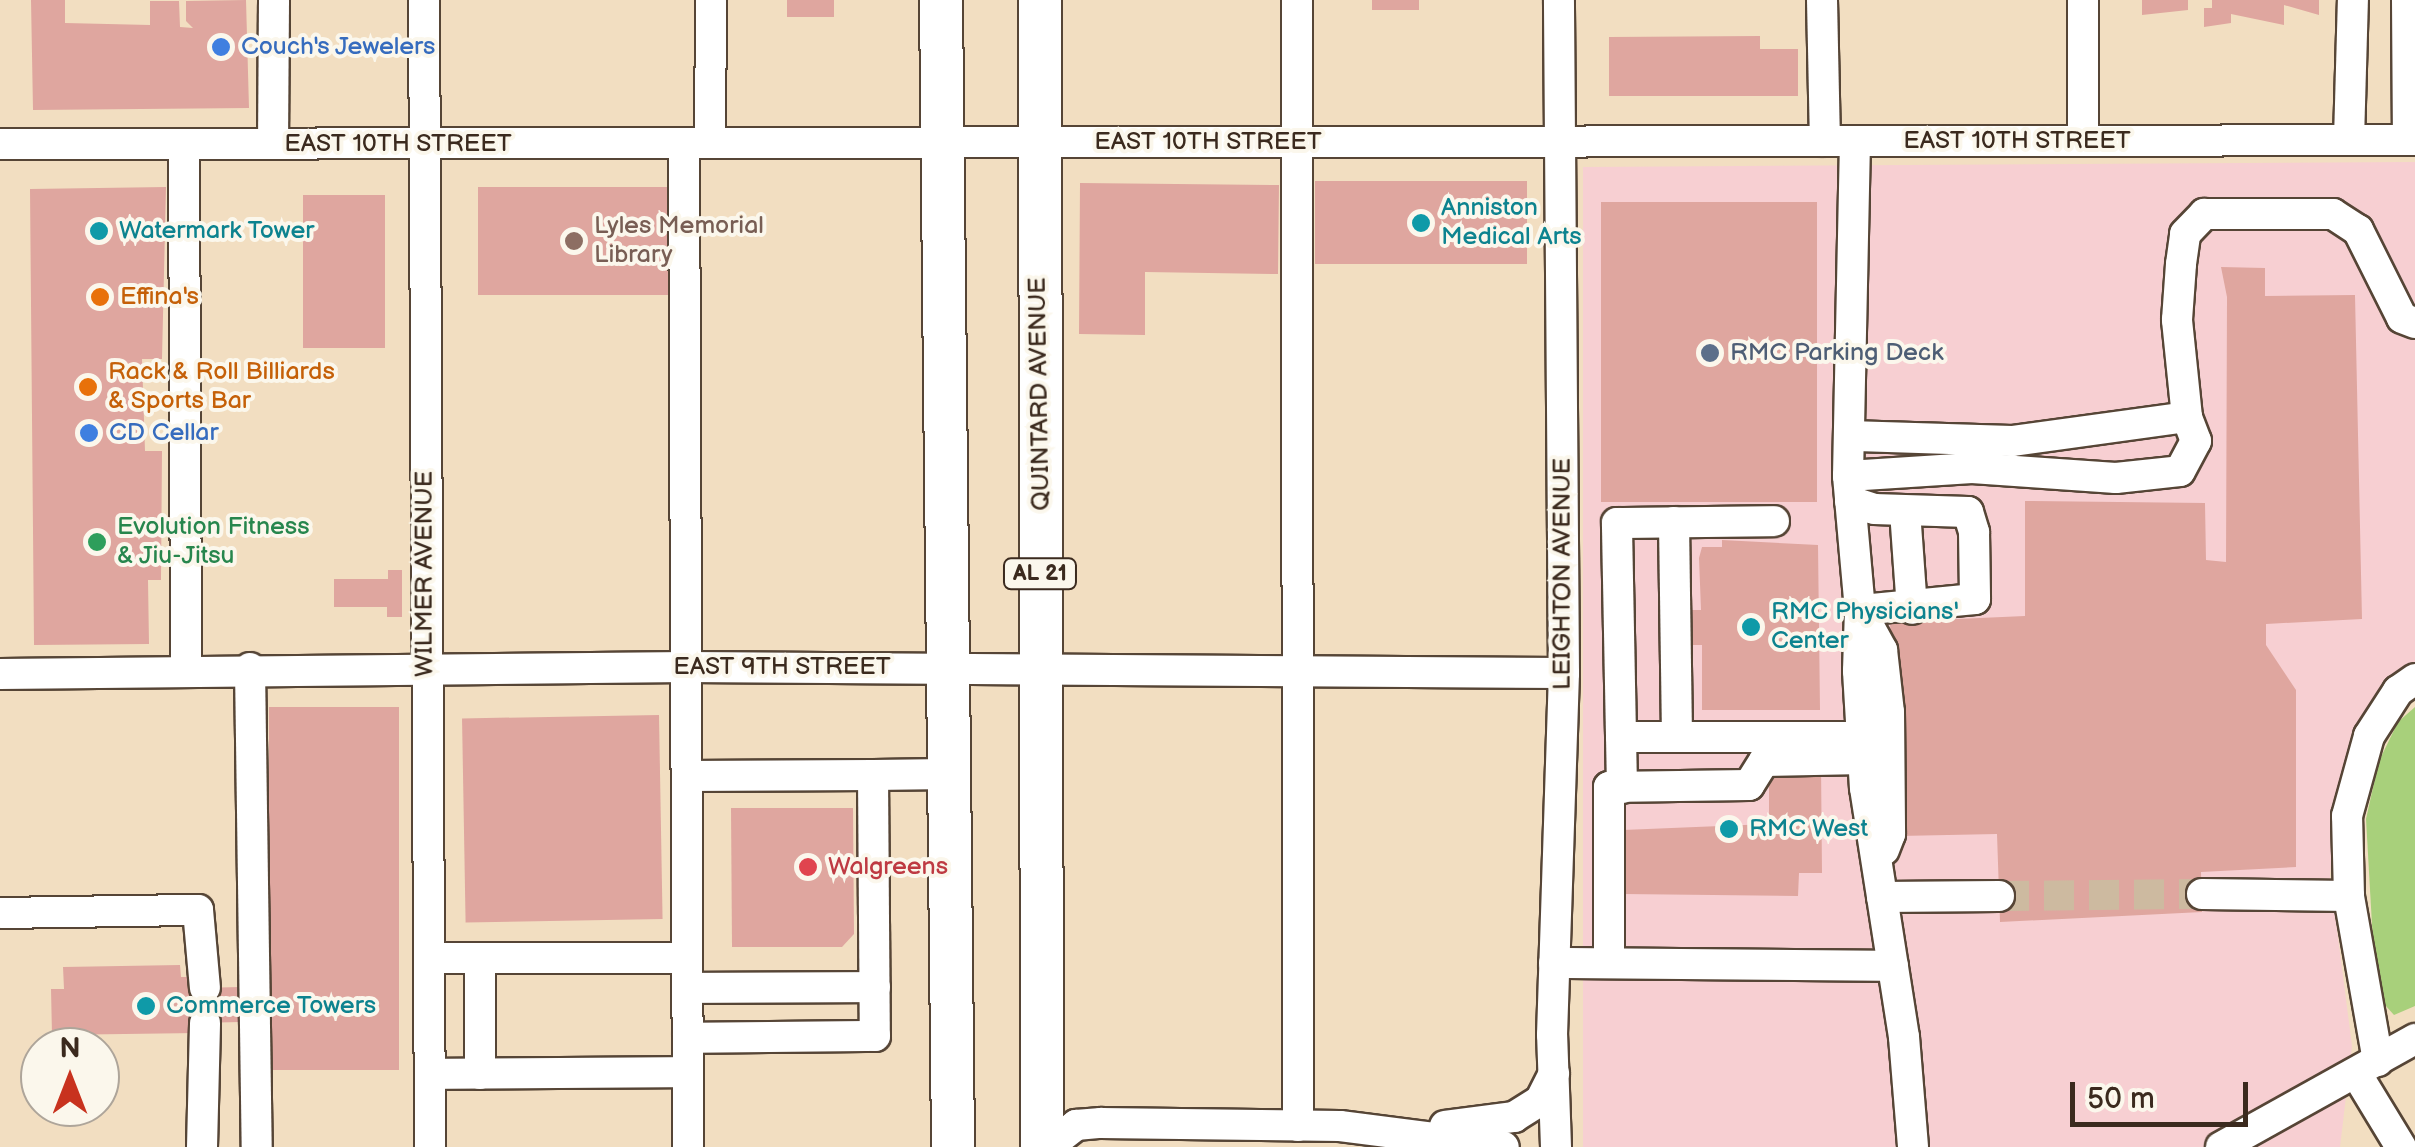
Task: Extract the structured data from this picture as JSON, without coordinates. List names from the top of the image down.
{
  "streets": {
    "highway": ["QUINTARD AVENUE", "AL 21"],
    "street": [
      "EAST 10TH STREET",
      "WILMER AVENUE",
      "LEIGHTON AVENUE",
      "EAST 9TH STREET"
    ]
  },
  "crossings": [
    ["EAST 10TH STREET", "QUINTARD AVENUE"],
    ["EAST 10TH STREET", "WILMER AVENUE"],
    ["EAST 10TH STREET", "LEIGHTON AVENUE"],
    ["QUINTARD AVENUE", "EAST 9TH STREET"],
    ["WILMER AVENUE", "EAST 9TH STREET"],
    ["LEIGHTON AVENUE", "EAST 9TH STREET"]
  ],
  "places": [
    "Couch's Jewelers",
    "Anniston Medical Arts",
    "Watermark Tower",
    "Lyles Memorial Library",
    "Effina's",
    "RMC Parking Deck",
    "Rack & Roll Billiards & Sports Bar",
    "CD Cellar",
    "Evolution Fitness & Jiu-Jitsu",
    "RMC Physicians' Center",
    "RMC West",
    "Walgreens",
    "Commerce Towers"
  ],
  "scale_bar": "50 m",
  "north": "top"
}
